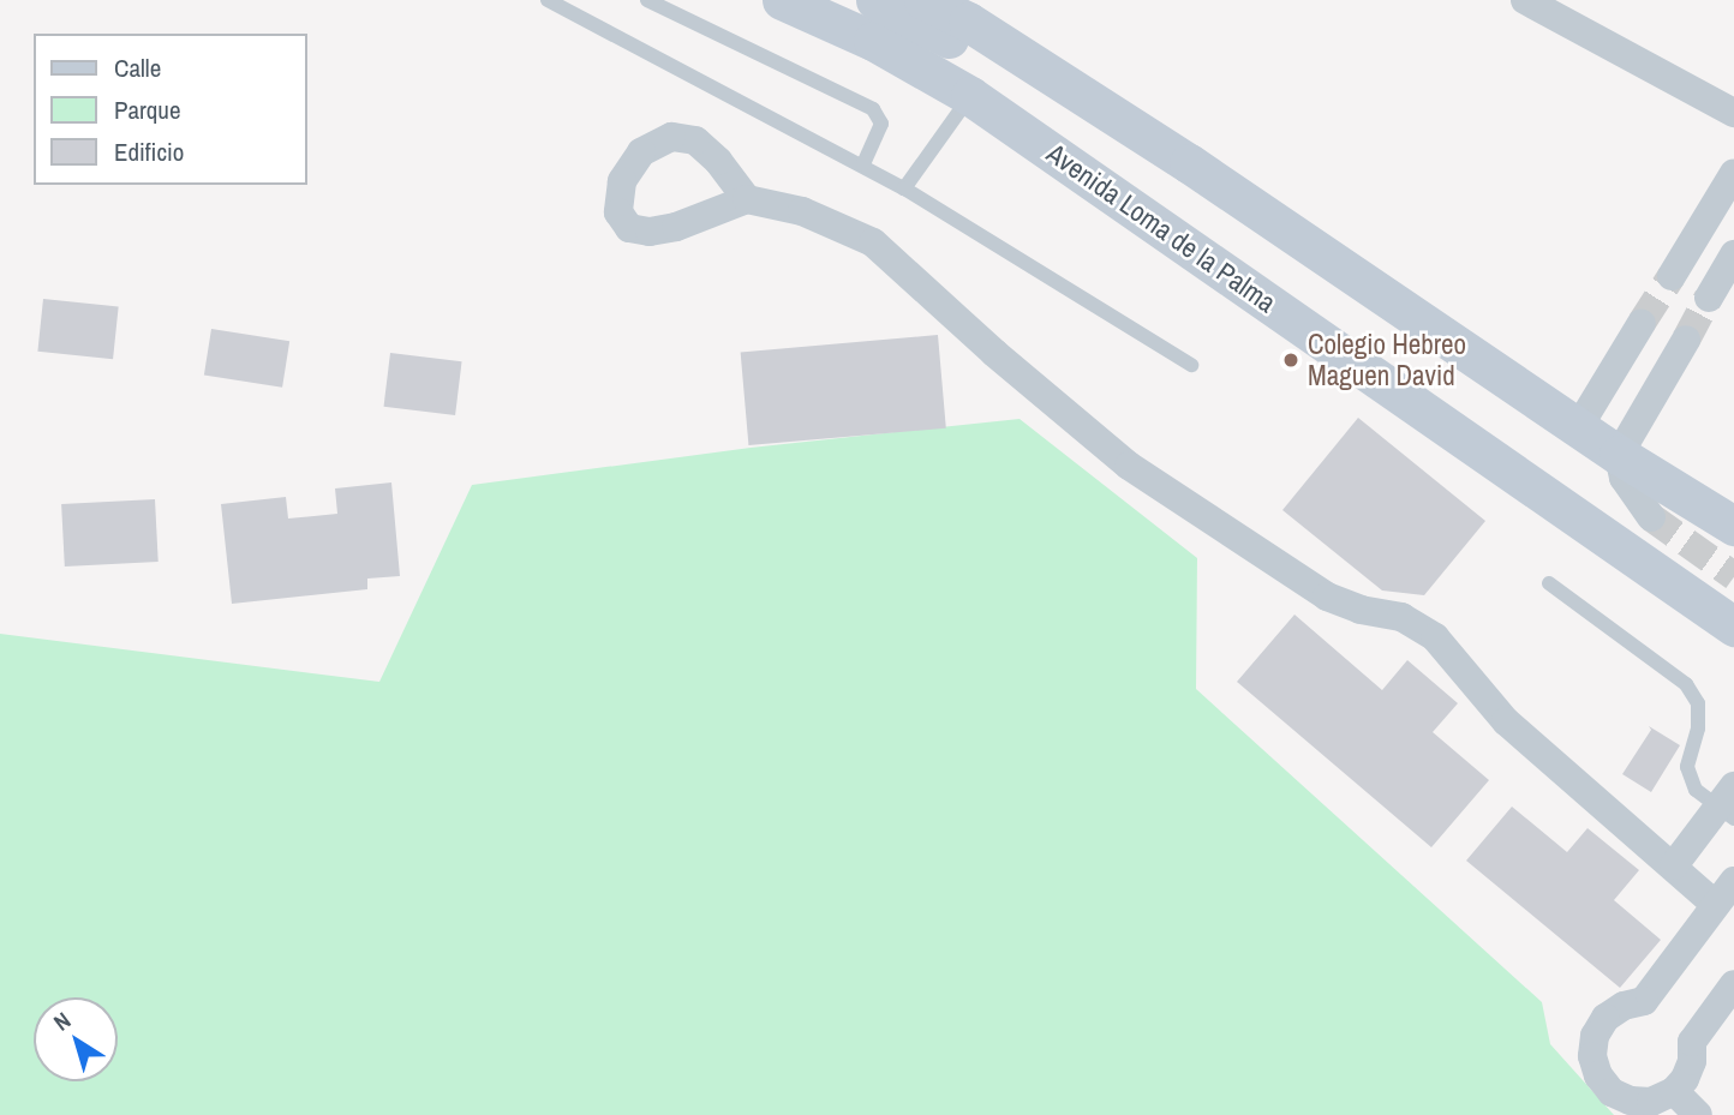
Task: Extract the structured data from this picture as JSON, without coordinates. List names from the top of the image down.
{
  "streets": {
    "main road": ["Avenida Loma de la Palma"]
  },
  "places": ["Colegio Hebreo Maguen David"],
  "legend": ["Calle", "Parque", "Edificio"],
  "north": "top left"
}
